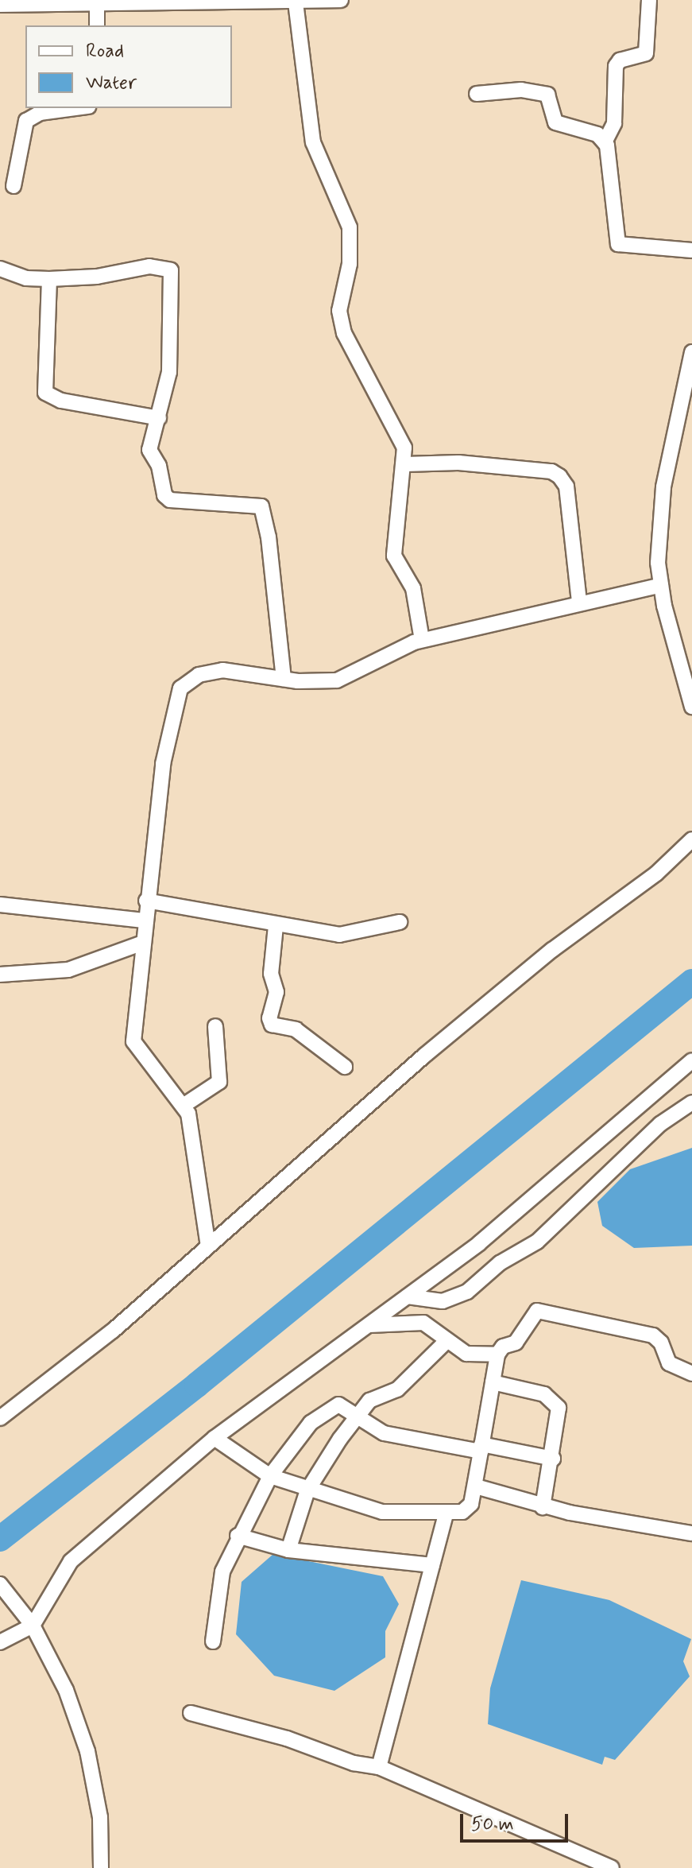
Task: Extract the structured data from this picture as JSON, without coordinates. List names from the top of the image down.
{
  "legend": ["Road", "Water"],
  "scale_bar": "50 m"
}
